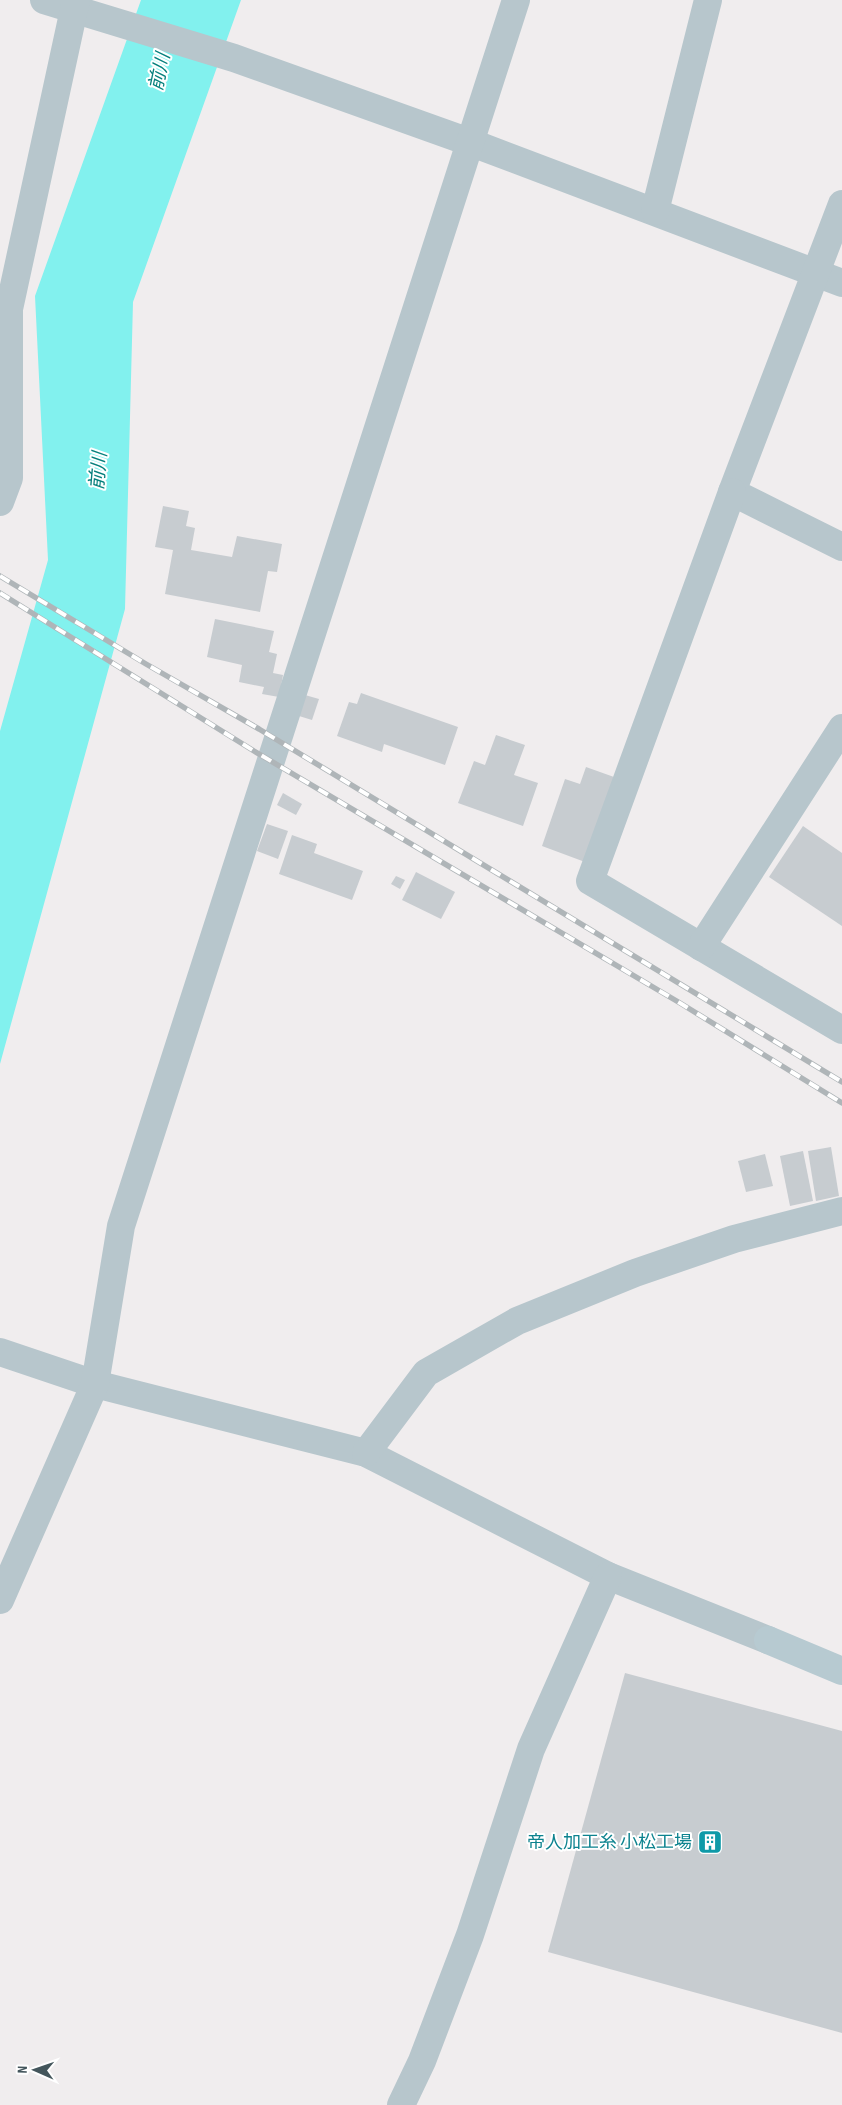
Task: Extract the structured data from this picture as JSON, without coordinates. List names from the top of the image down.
{
  "water": ["前川"],
  "places": {
    "building": ["帝人加工糸 小松工場"]
  },
  "north": "left"
}
